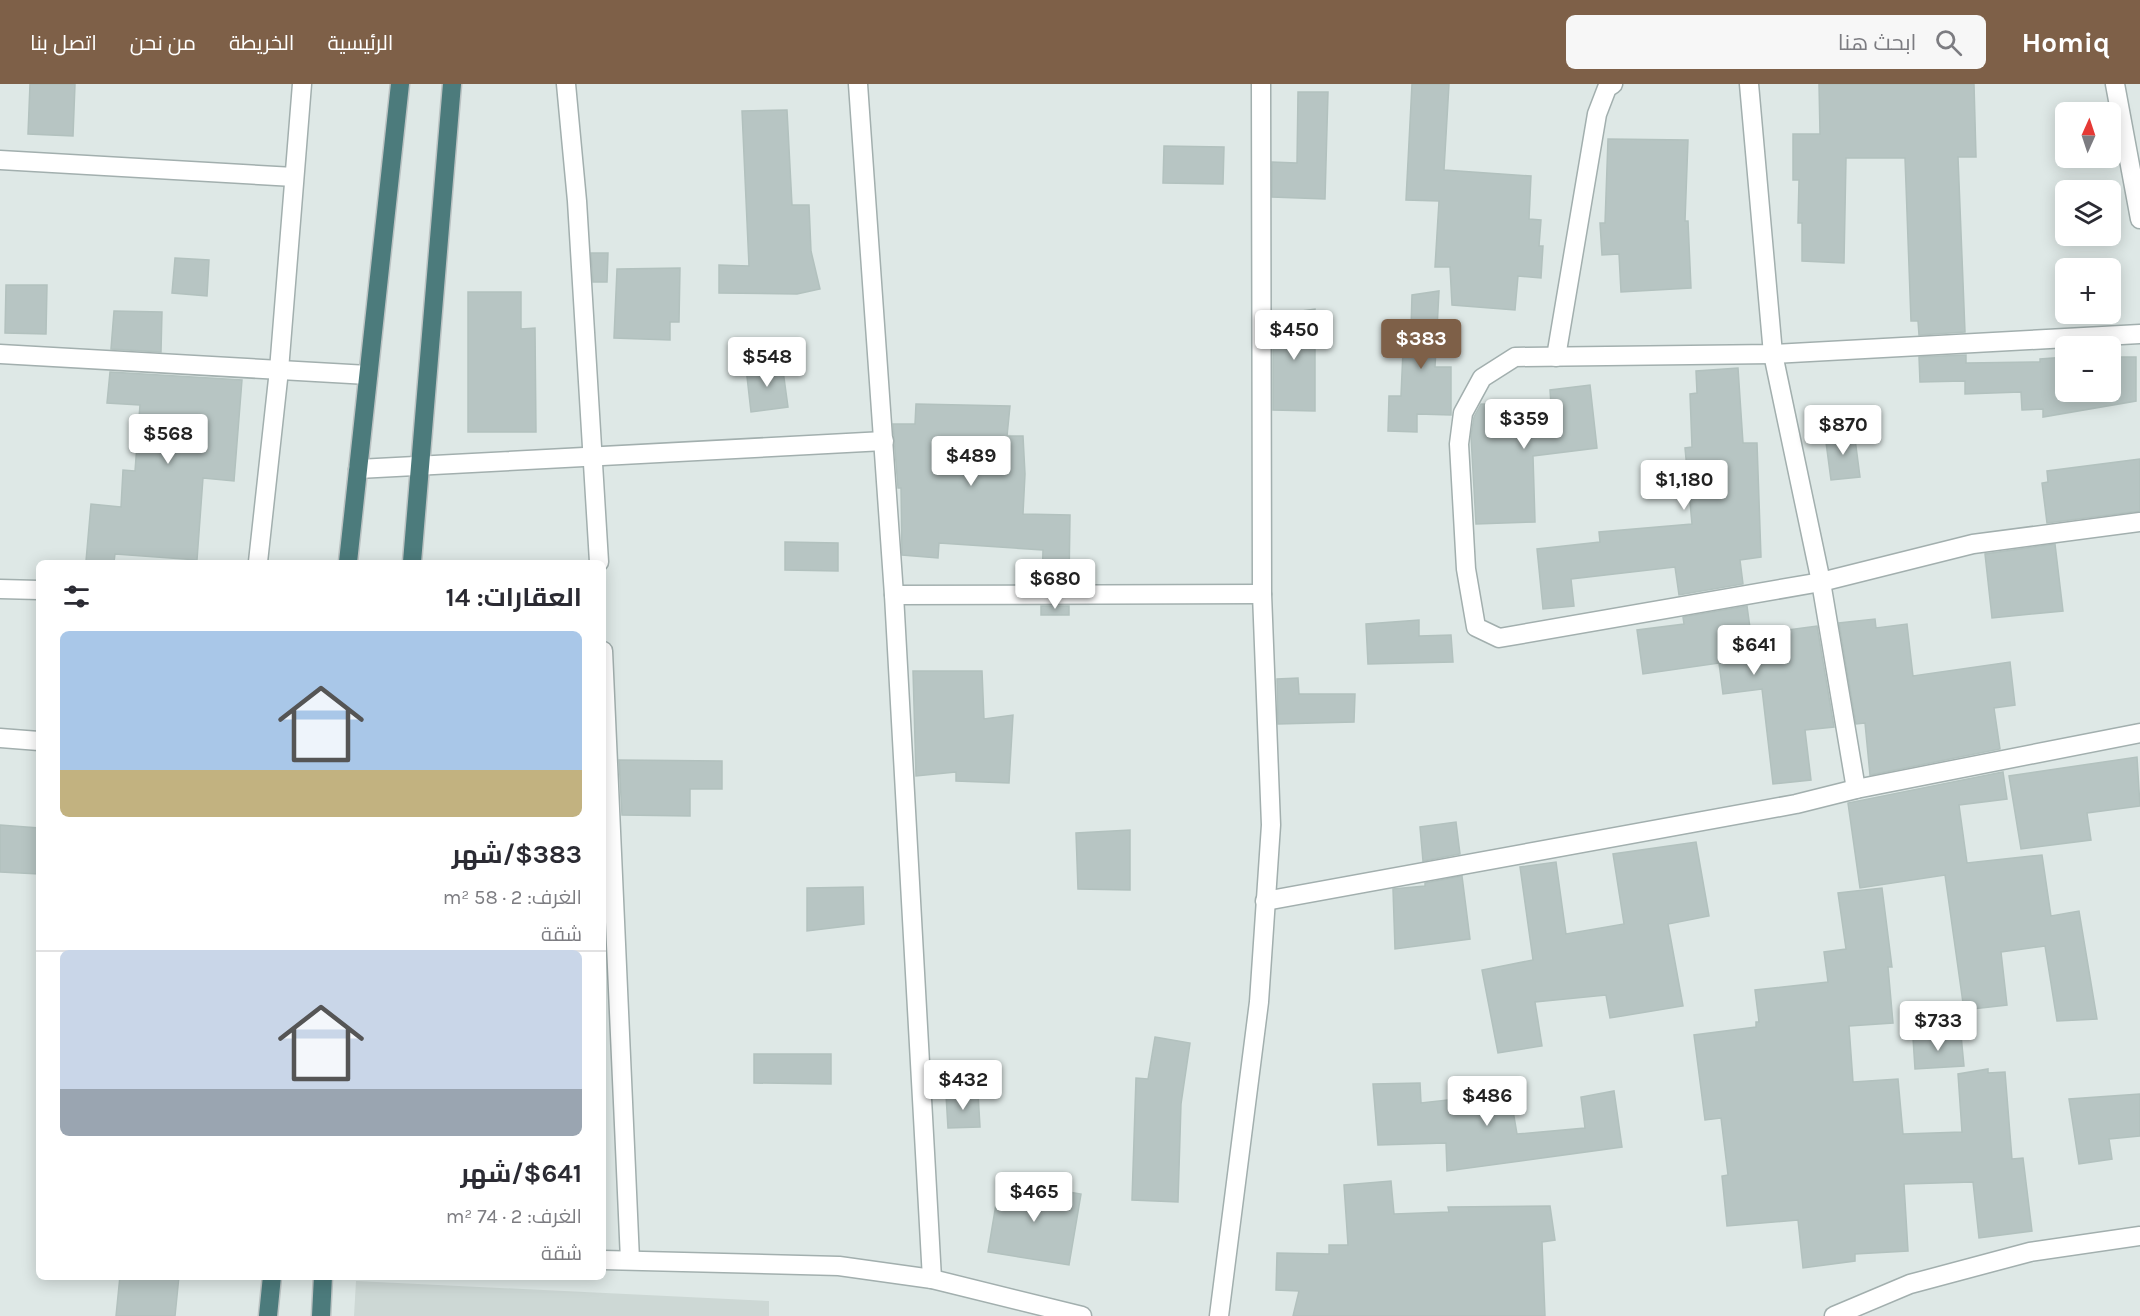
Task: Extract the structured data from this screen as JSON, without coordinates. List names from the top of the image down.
{
  "north": "top",
  "page": {
    "header": "Homiq",
    "search": "ابحث هنا",
    "nav": [
      "الرئيسية",
      "الخريطة",
      "من نحن",
      "اتصل بنا"
    ],
    "map_buttons": ["+", "−"],
    "price": [
      "$450",
      "$383",
      "$548",
      "$359",
      "$870",
      "$568",
      "$489",
      "$1,180",
      "$680",
      "$641",
      "$733",
      "$432",
      "$486",
      "$465"
    ],
    "heading": "العقارات: 14",
    "list": [
      {
        "name": "$383/شهر",
        "note": "الغرف: 2 · 58 m² · شقة"
      },
      {
        "name": "$641/شهر",
        "note": "الغرف: 2 · 74 m² · شقة"
      }
    ]
  }
}
